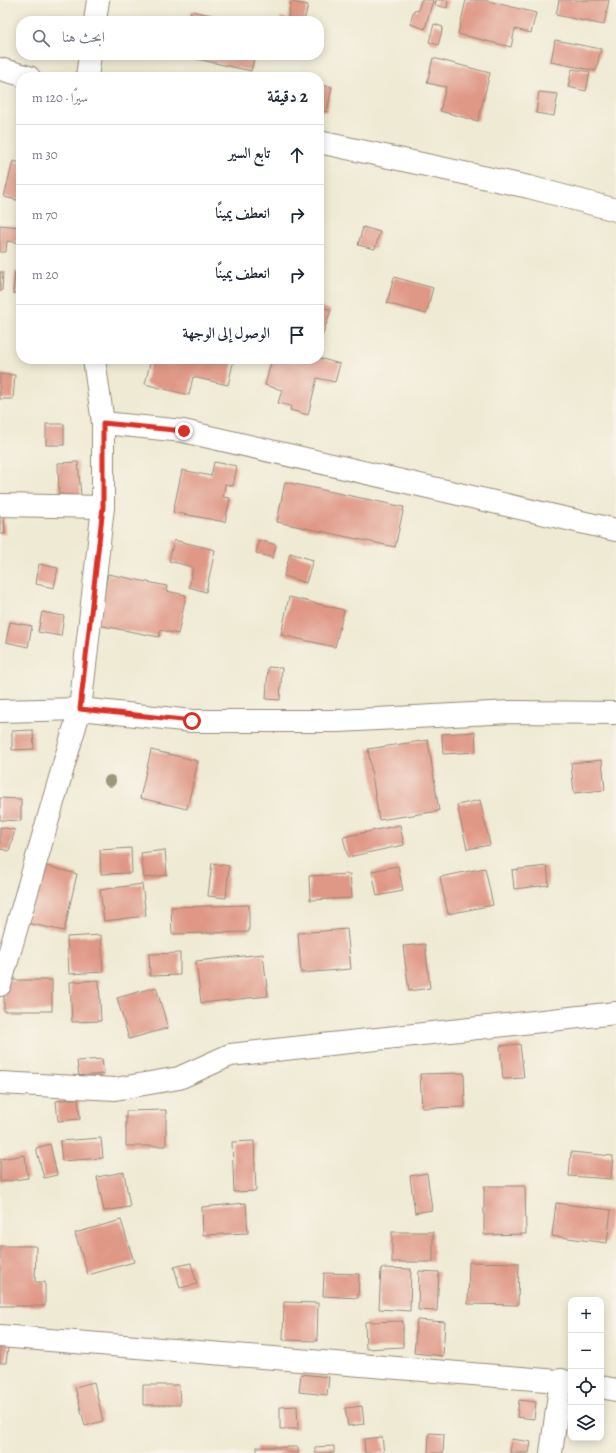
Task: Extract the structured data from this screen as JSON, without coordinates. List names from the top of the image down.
{
  "page": {
    "search": "ابحث هنا",
    "heading": ["2 دقيقة", "سيرًا · 120 m"],
    "list": [
      ["تابع السير", "30 m"],
      ["انعطف يمينًا", "70 m"],
      ["انعطف يمينًا", "20 m"],
      "الوصول إلى الوجهة"
    ],
    "map_buttons": ["+", "−"]
  }
}
